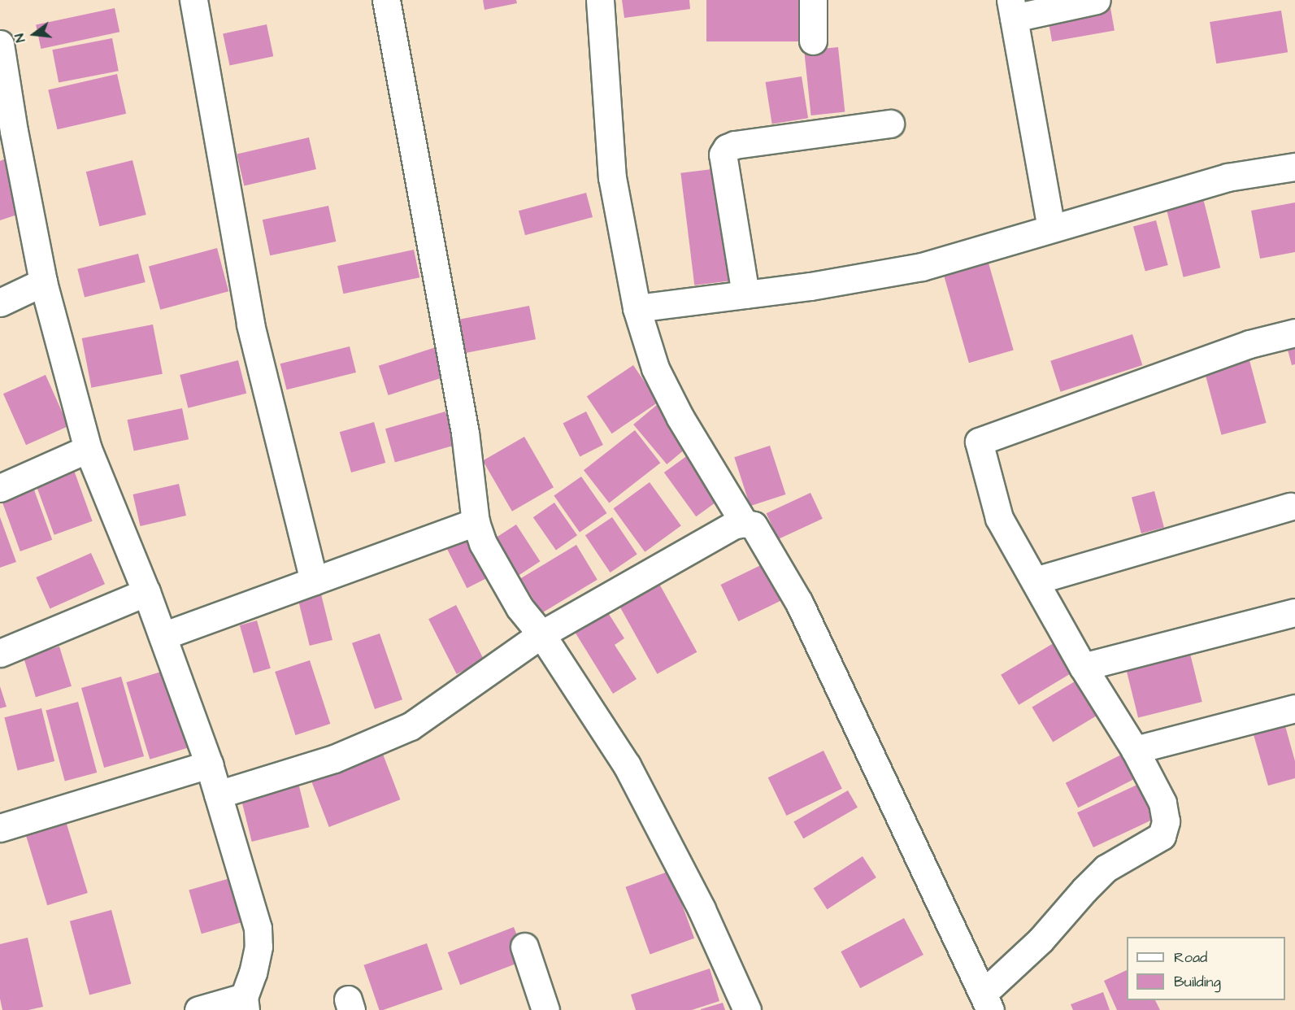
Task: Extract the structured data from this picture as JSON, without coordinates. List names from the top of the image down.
{
  "legend": ["Road", "Building"],
  "north": "left"
}
